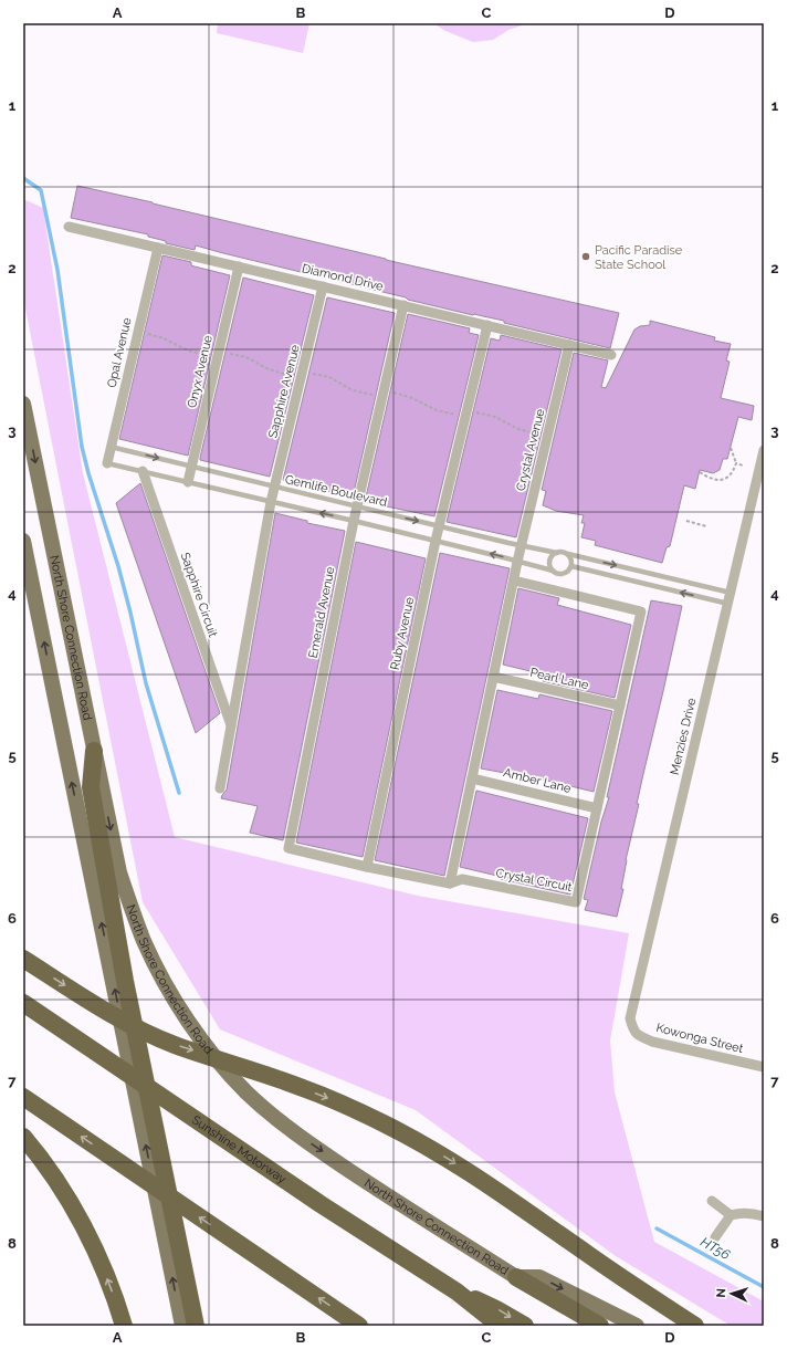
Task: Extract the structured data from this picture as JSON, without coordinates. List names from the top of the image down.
{
  "streets": {
    "highway": ["Sunshine Motorway"],
    "main road": ["North Shore Connection Road"],
    "street": [
      "Diamond Drive",
      "Opal Avenue",
      "Onyx Avenue",
      "Sapphire Avenue",
      "Crystal Avenue",
      "Sapphire Circuit",
      "Emerald Avenue",
      "Ruby Avenue",
      "Pearl Lane",
      "Menzies Drive",
      "Amber Lane",
      "Crystal Circuit",
      "Kowonga Street"
    ],
    "lane": ["Gemlife Boulevard"]
  },
  "crossings": [
    ["Diamond Drive", "Opal Avenue"],
    ["Diamond Drive", "Onyx Avenue"],
    ["Diamond Drive", "Sapphire Avenue"],
    ["Diamond Drive", "Crystal Avenue"],
    ["Diamond Drive", "Emerald Avenue"],
    ["Diamond Drive", "Ruby Avenue"],
    ["Opal Avenue", "Gemlife Boulevard"],
    ["Onyx Avenue", "Gemlife Boulevard"],
    ["Sapphire Avenue", "Gemlife Boulevard"],
    ["Sapphire Avenue", "Sapphire Circuit"],
    ["Crystal Avenue", "Gemlife Boulevard"],
    ["Gemlife Boulevard", "Sapphire Circuit"],
    ["Gemlife Boulevard", "Emerald Avenue"],
    ["Gemlife Boulevard", "Ruby Avenue"],
    ["Emerald Avenue", "Ruby Avenue"],
    ["Pearl Lane", "Crystal Circuit"],
    ["Menzies Drive", "Kowonga Street"],
    ["Amber Lane", "Crystal Circuit"]
  ],
  "water": ["HT56"],
  "places": ["Pacific Paradise State School"],
  "north": "left",
  "grid": {
    "columns": [
      "A",
      "B",
      "C",
      "D"
    ],
    "rows": [
      "1",
      "2",
      "3",
      "4",
      "5",
      "6",
      "7",
      "8"
    ]
  }
}
